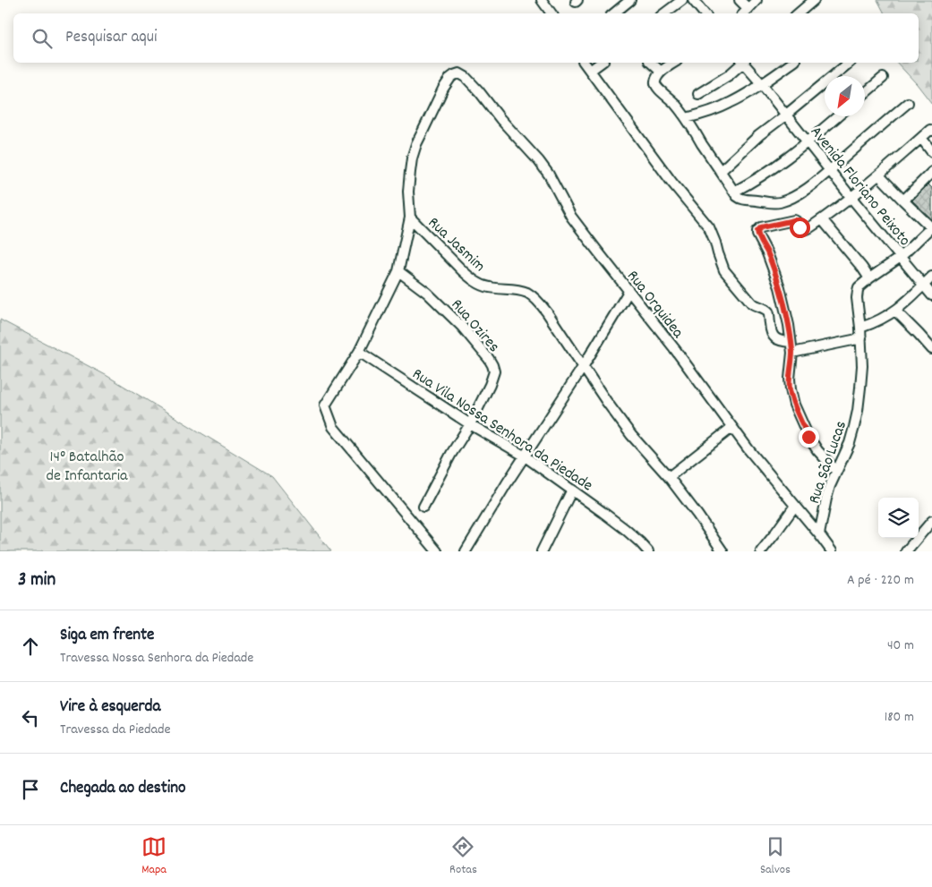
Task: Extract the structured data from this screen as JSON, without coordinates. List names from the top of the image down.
{
  "streets": {
    "street": [
      "Avenida Floriano Peixoto",
      "Rua Jasmim",
      "Rua Orquidea",
      "Rua Ozires",
      "Rua Vila Nossa Senhora da Piedade",
      "Rua São Lucas"
    ]
  },
  "crossings": [
    ["Rua Jasmim", "Rua Orquidea"],
    ["Rua Orquidea", "Rua São Lucas"],
    ["Rua Ozires", "Rua Vila Nossa Senhora da Piedade"]
  ],
  "parks": ["14° Batalhão de Infantaria"],
  "north": "bottom left",
  "page": {
    "search": "Pesquisar aqui",
    "heading": ["3 min", "A pé · 220 m"],
    "list": [
      ["Siga em frente", "Travessa Nossa Senhora da Piedade", "40 m"],
      ["Vire à esquerda", "Travessa da Piedade", "180 m"],
      "Chegada ao destino"
    ],
    "nav": ["Mapa", "Rotas", "Salvos"]
  }
}
